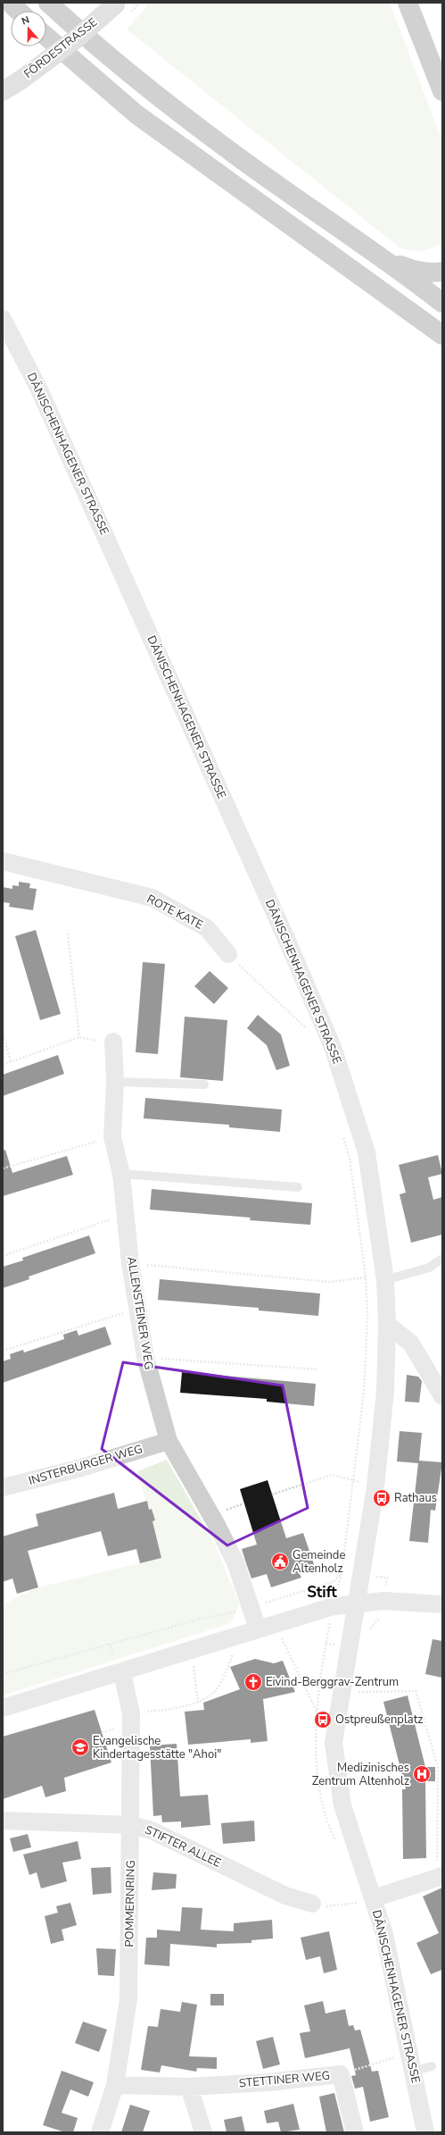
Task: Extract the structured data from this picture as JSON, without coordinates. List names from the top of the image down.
{
  "streets": {
    "main road": ["FÖRDESTRASSE"],
    "street": [
      "DÄNISCHENHAGENER STRASSE",
      "ROTE KATE",
      "ALLENSTEINER WEG",
      "INSTERBURGER WEG",
      "STIFTER ALLEE",
      "POMMERNRING",
      "STETTINER WEG"
    ]
  },
  "crossings": [
    ["ALLENSTEINER WEG", "INSTERBURGER WEG"],
    ["STIFTER ALLEE", "POMMERNRING"],
    ["POMMERNRING", "STETTINER WEG"]
  ],
  "districts": ["Stift"],
  "places": {
    "bus stop": ["Rathaus", "Ostpreußenplatz"],
    "public building": ["Gemeinde Altenholz"],
    "church": ["Eivind-Berggrav-Zentrum"],
    "school or university": ["Evangelische Kindertagesstätte \"Ahoi\""],
    "hospital": ["Medizinisches Zentrum Altenholz"]
  },
  "north": "top"
}
